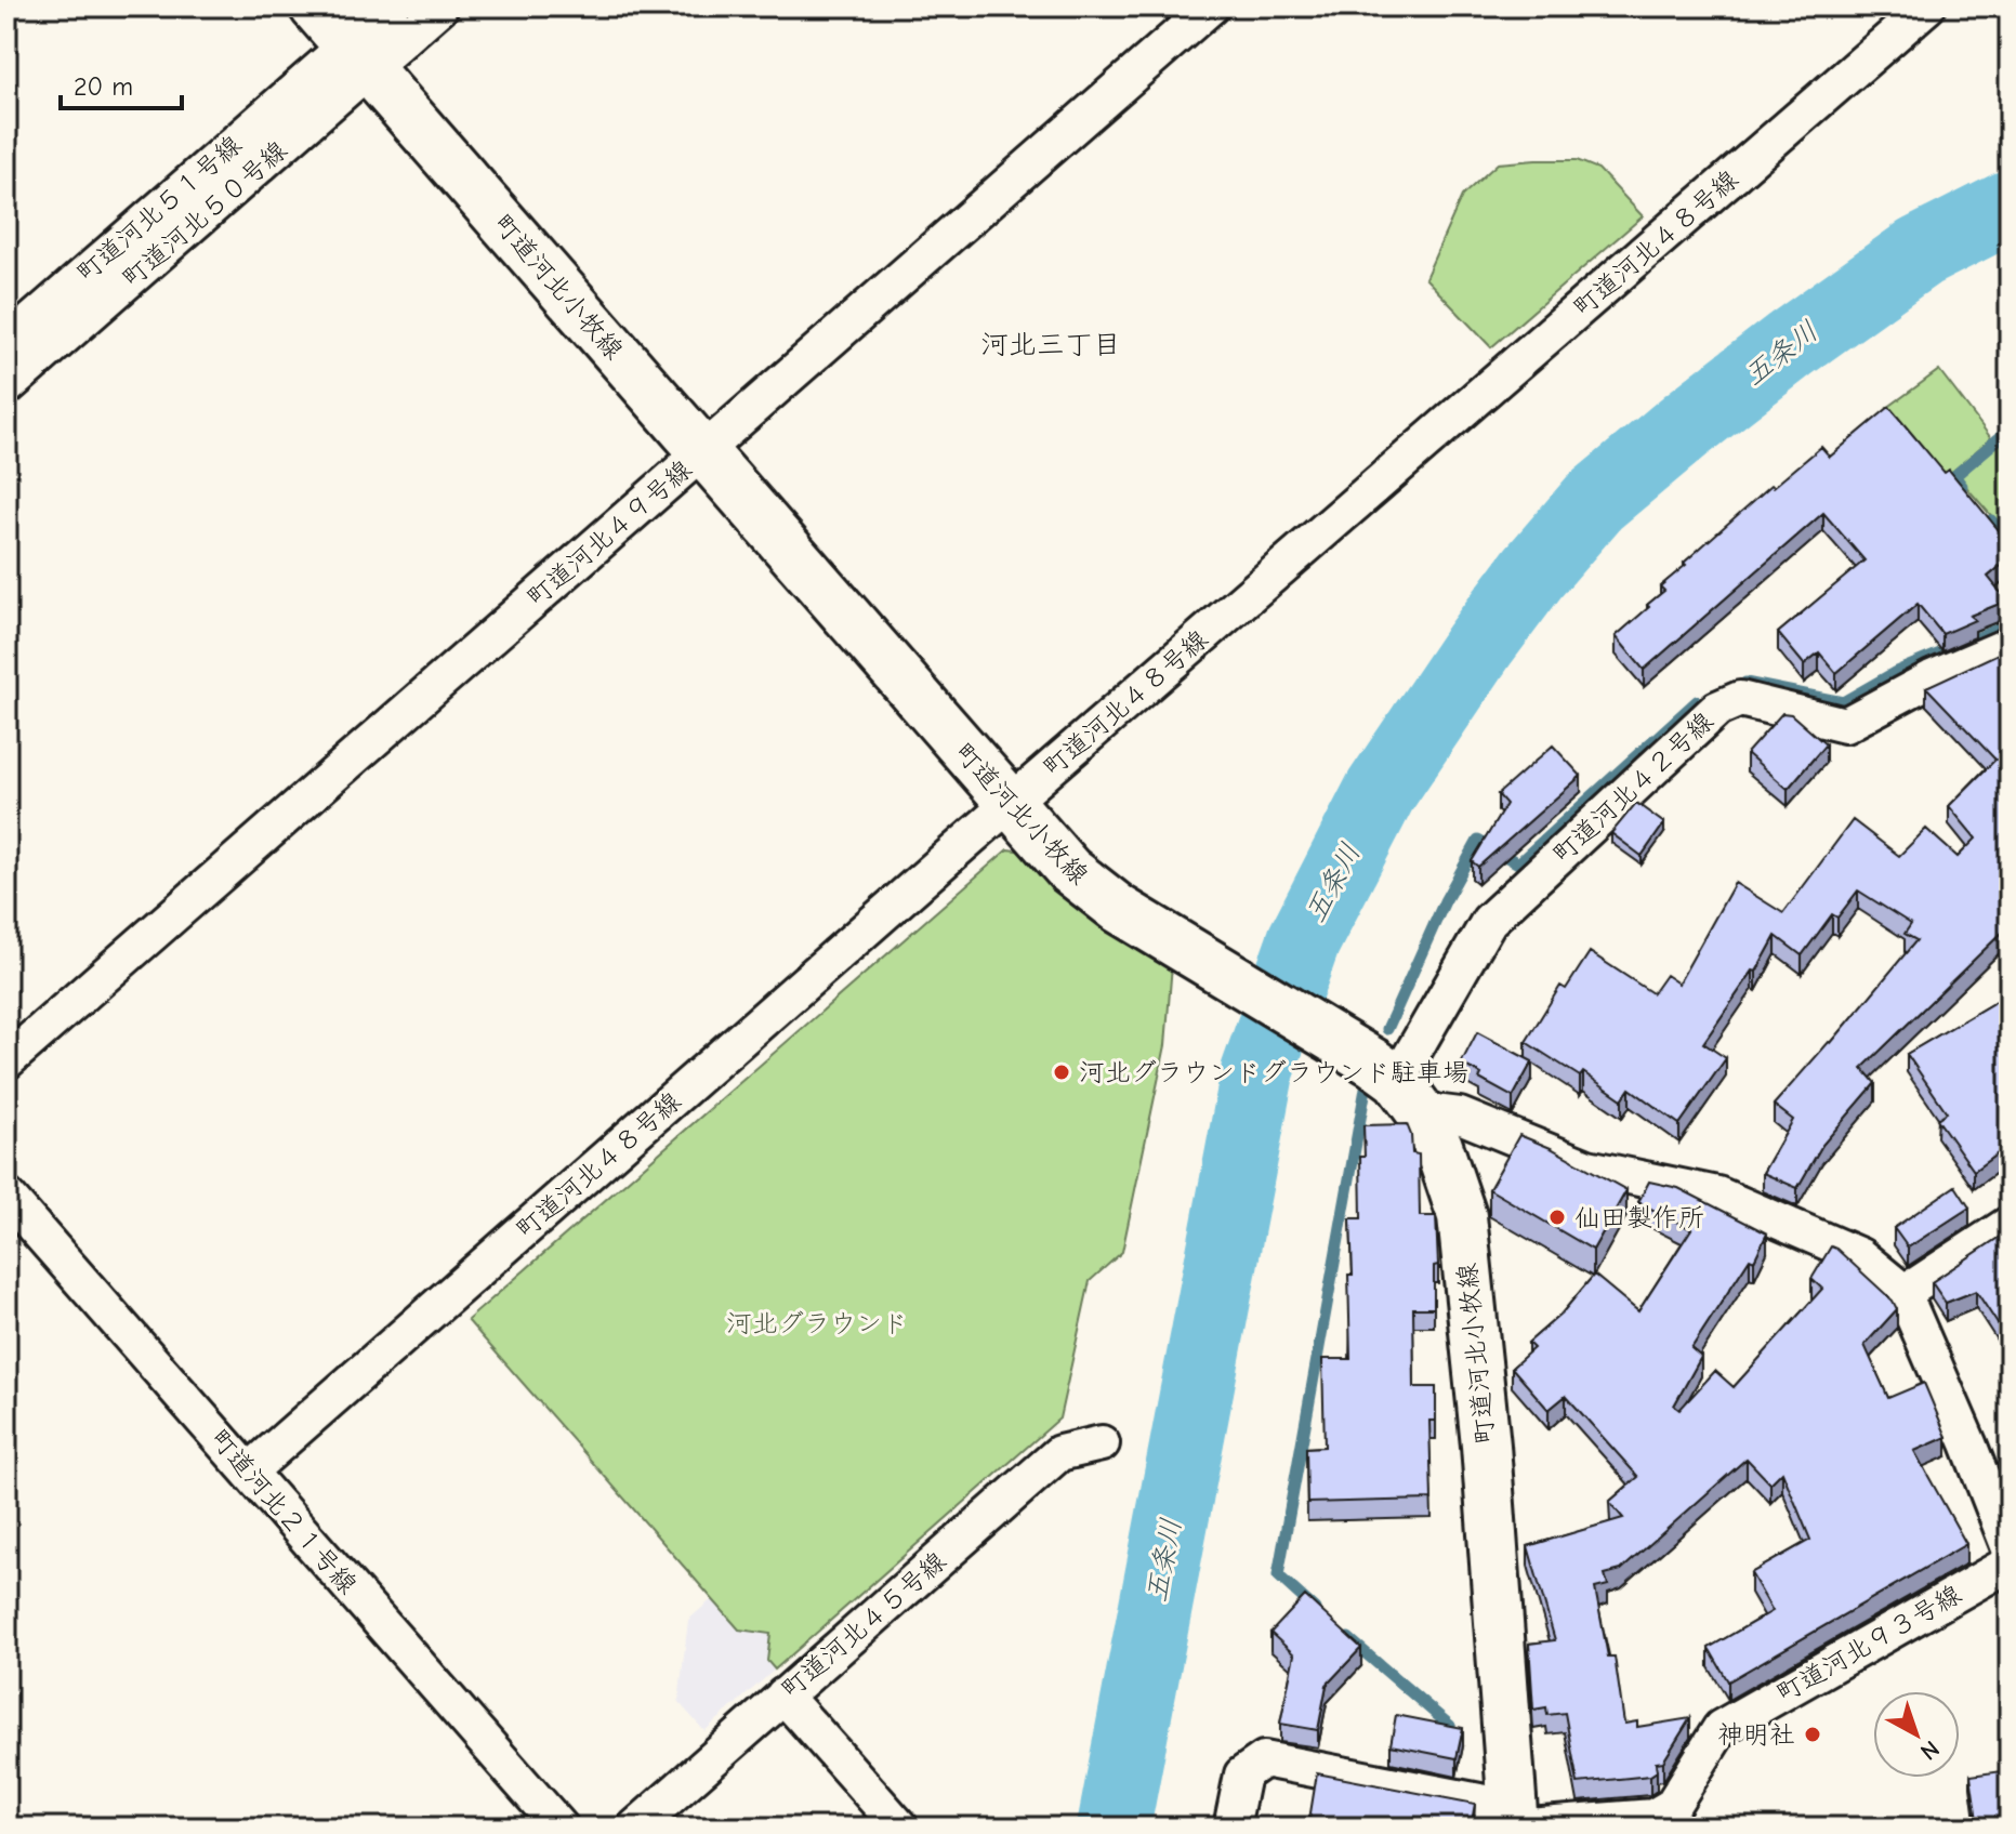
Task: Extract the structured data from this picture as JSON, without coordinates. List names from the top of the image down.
{
  "streets": {
    "street": [
      "町道河北５１号線",
      "町道河北５０号線",
      "町道河北４８号線",
      "町道河北小牧線",
      "町道河北４９号線",
      "町道河北４２号線",
      "町道河北２１号線",
      "町道河北４５号線",
      "町道河北９３号線"
    ]
  },
  "crossings": [
    ["町道河北５１号線", "町道河北５０号線"],
    ["町道河北５１号線", "町道河北小牧線"],
    ["町道河北５０号線", "町道河北小牧線"],
    ["町道河北４８号線", "町道河北小牧線"],
    ["町道河北４８号線", "町道河北２１号線"],
    ["町道河北小牧線", "町道河北４９号線"],
    ["町道河北小牧線", "町道河北４２号線"],
    ["町道河北小牧線", "町道河北９３号線"]
  ],
  "districts": ["河北三丁目"],
  "water": ["五条川"],
  "parks": ["河北グラウンド"],
  "places": ["河北グラウンドグラウンド駐車場", "仙田製作所", "神明社"],
  "scale_bar": "20 m",
  "north": "bottom right"
}
